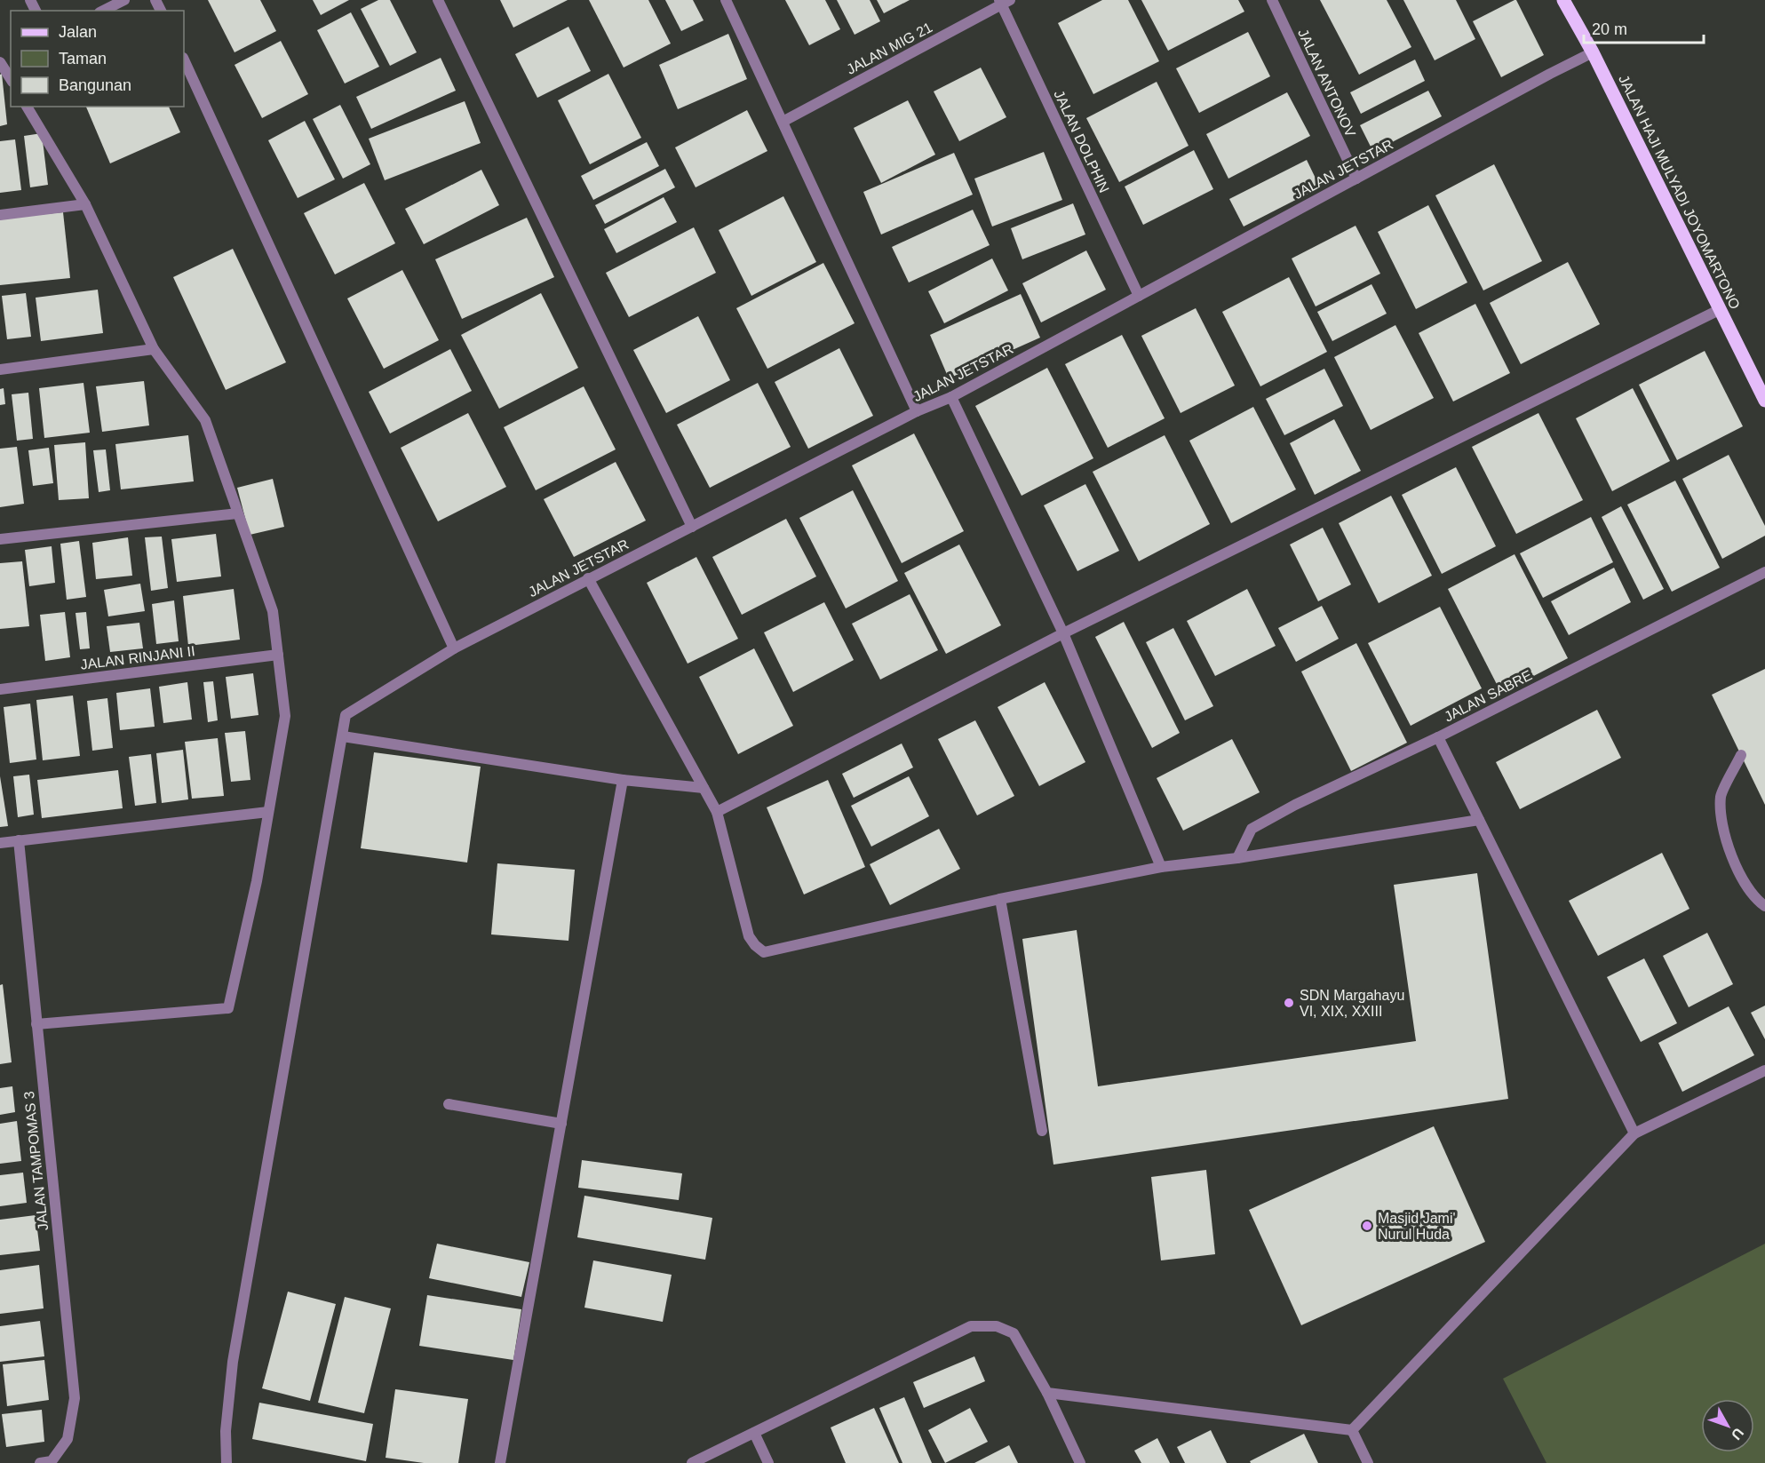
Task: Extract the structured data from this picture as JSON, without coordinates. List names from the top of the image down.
{
  "streets": {
    "main road": ["JALAN HAJI MULYADI JOYOMARTONO"],
    "street": [
      "JALAN MIG 21",
      "JALAN ANTONOV",
      "JALAN DOLPHIN",
      "JALAN JETSTAR",
      "JALAN RINJANI II",
      "JALAN SABRE",
      "JALAN TAMPOMAS 3"
    ]
  },
  "crossings": [
    ["JALAN MIG 21", "JALAN DOLPHIN"],
    ["JALAN ANTONOV", "JALAN JETSTAR"],
    ["JALAN DOLPHIN", "JALAN JETSTAR"],
    ["JALAN JETSTAR", "JALAN HAJI MULYADI JOYOMARTONO"]
  ],
  "places": ["SDN Margahayu VI, XIX, XXIII", "Masjid Jami' Nurul Huda"],
  "legend": ["Jalan", "Taman", "Bangunan"],
  "scale_bar": "20 m",
  "north": "bottom right"
}
